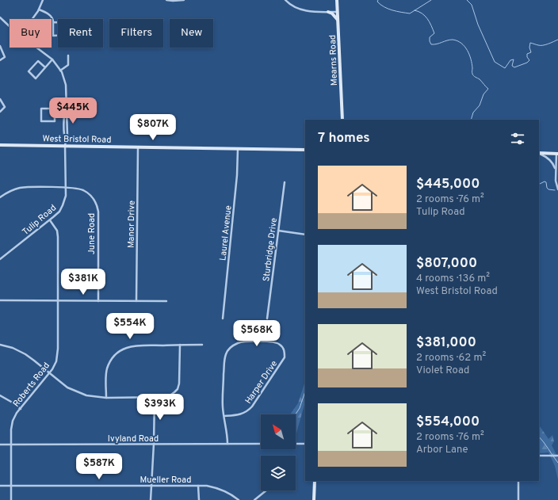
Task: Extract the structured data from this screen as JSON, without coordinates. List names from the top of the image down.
{
  "streets": {
    "main road": ["Mearns Road", "West Bristol Road"],
    "street": [
      "Tulip Road",
      "Manor Drive",
      "Laurel Avenue",
      "June Road",
      "Sturbridge Drive",
      "Harper Drive",
      "Roberts Road",
      "Ivyland Road",
      "Mueller Road"
    ]
  },
  "crossings": [
    ["West Bristol Road", "Tulip Road"],
    ["West Bristol Road", "Manor Drive"],
    ["West Bristol Road", "Laurel Avenue"],
    ["Tulip Road", "June Road"],
    ["Tulip Road", "Roberts Road"],
    ["Harper Drive", "Ivyland Road"],
    ["Roberts Road", "Ivyland Road"],
    ["Roberts Road", "Mueller Road"]
  ],
  "north": "top left",
  "page": {
    "chip": [
      "Buy",
      "Rent",
      "Filters",
      "New"
    ],
    "price": [
      "$445K",
      "$807K",
      "$381K",
      "$554K",
      "$568K",
      "$393K",
      "$587K"
    ],
    "heading": "7 homes",
    "list": [
      {
        "name": "$445,000",
        "note": "2 rooms · 76 m² · Tulip Road"
      },
      {
        "name": "$807,000",
        "note": "4 rooms · 136 m² · West Bristol Road"
      },
      {
        "name": "$381,000",
        "note": "2 rooms · 62 m² · Violet Road"
      },
      {
        "name": "$554,000",
        "note": "2 rooms · 76 m² · Arbor Lane"
      }
    ]
  }
}
